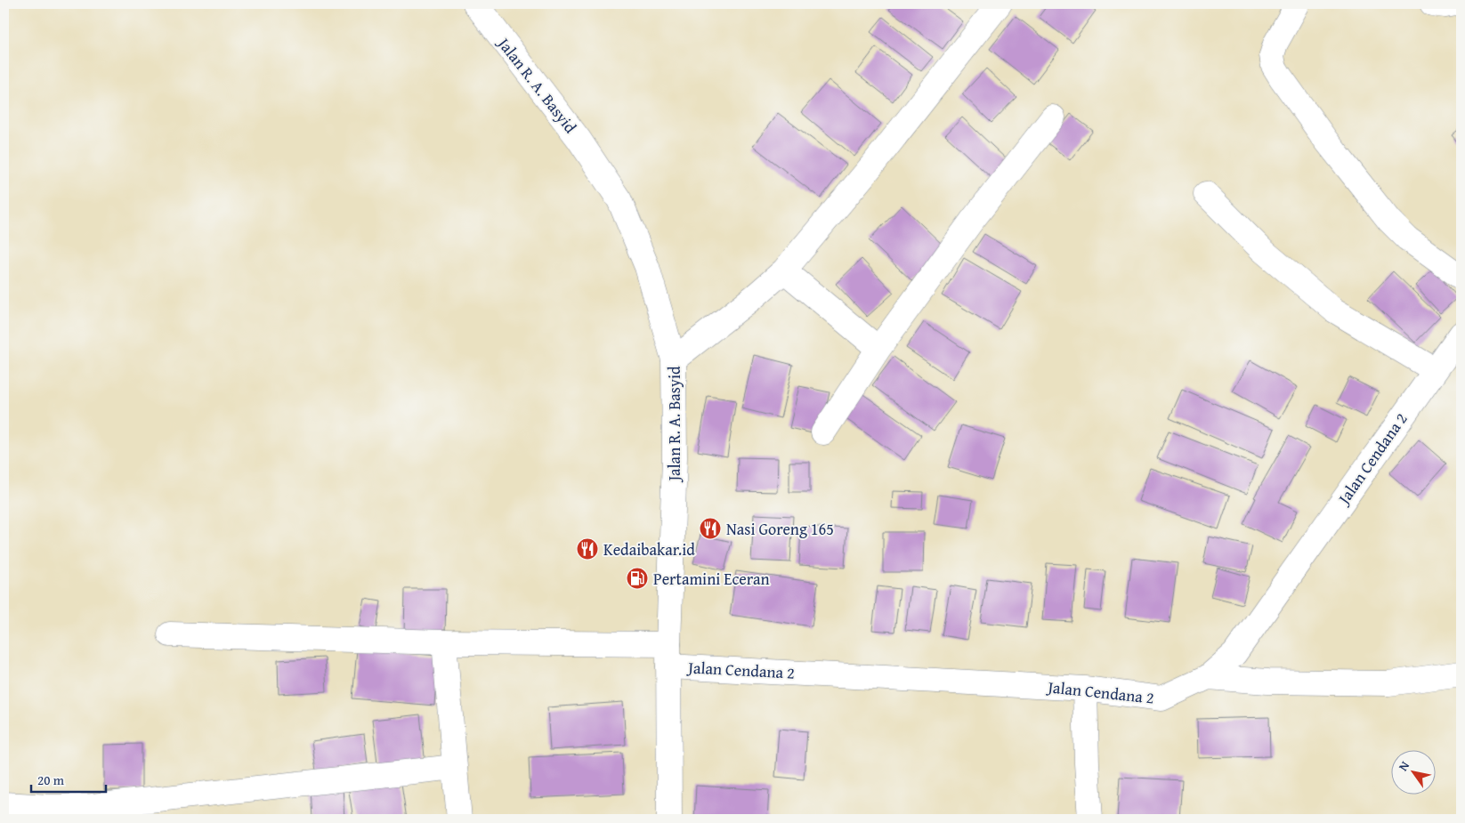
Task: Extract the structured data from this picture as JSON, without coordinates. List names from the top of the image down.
{
  "streets": {
    "street": ["Jalan R. A. Basyid", "Jalan Cendana 2"]
  },
  "crossings": [
    ["Jalan R. A. Basyid", "Jalan Cendana 2"]
  ],
  "places": {
    "restaurant": ["Nasi Goreng 165", "Kedaibakar.id"],
    "fuel station": ["Pertamini Eceran"]
  },
  "scale_bar": "20 m",
  "north": "top left"
}
